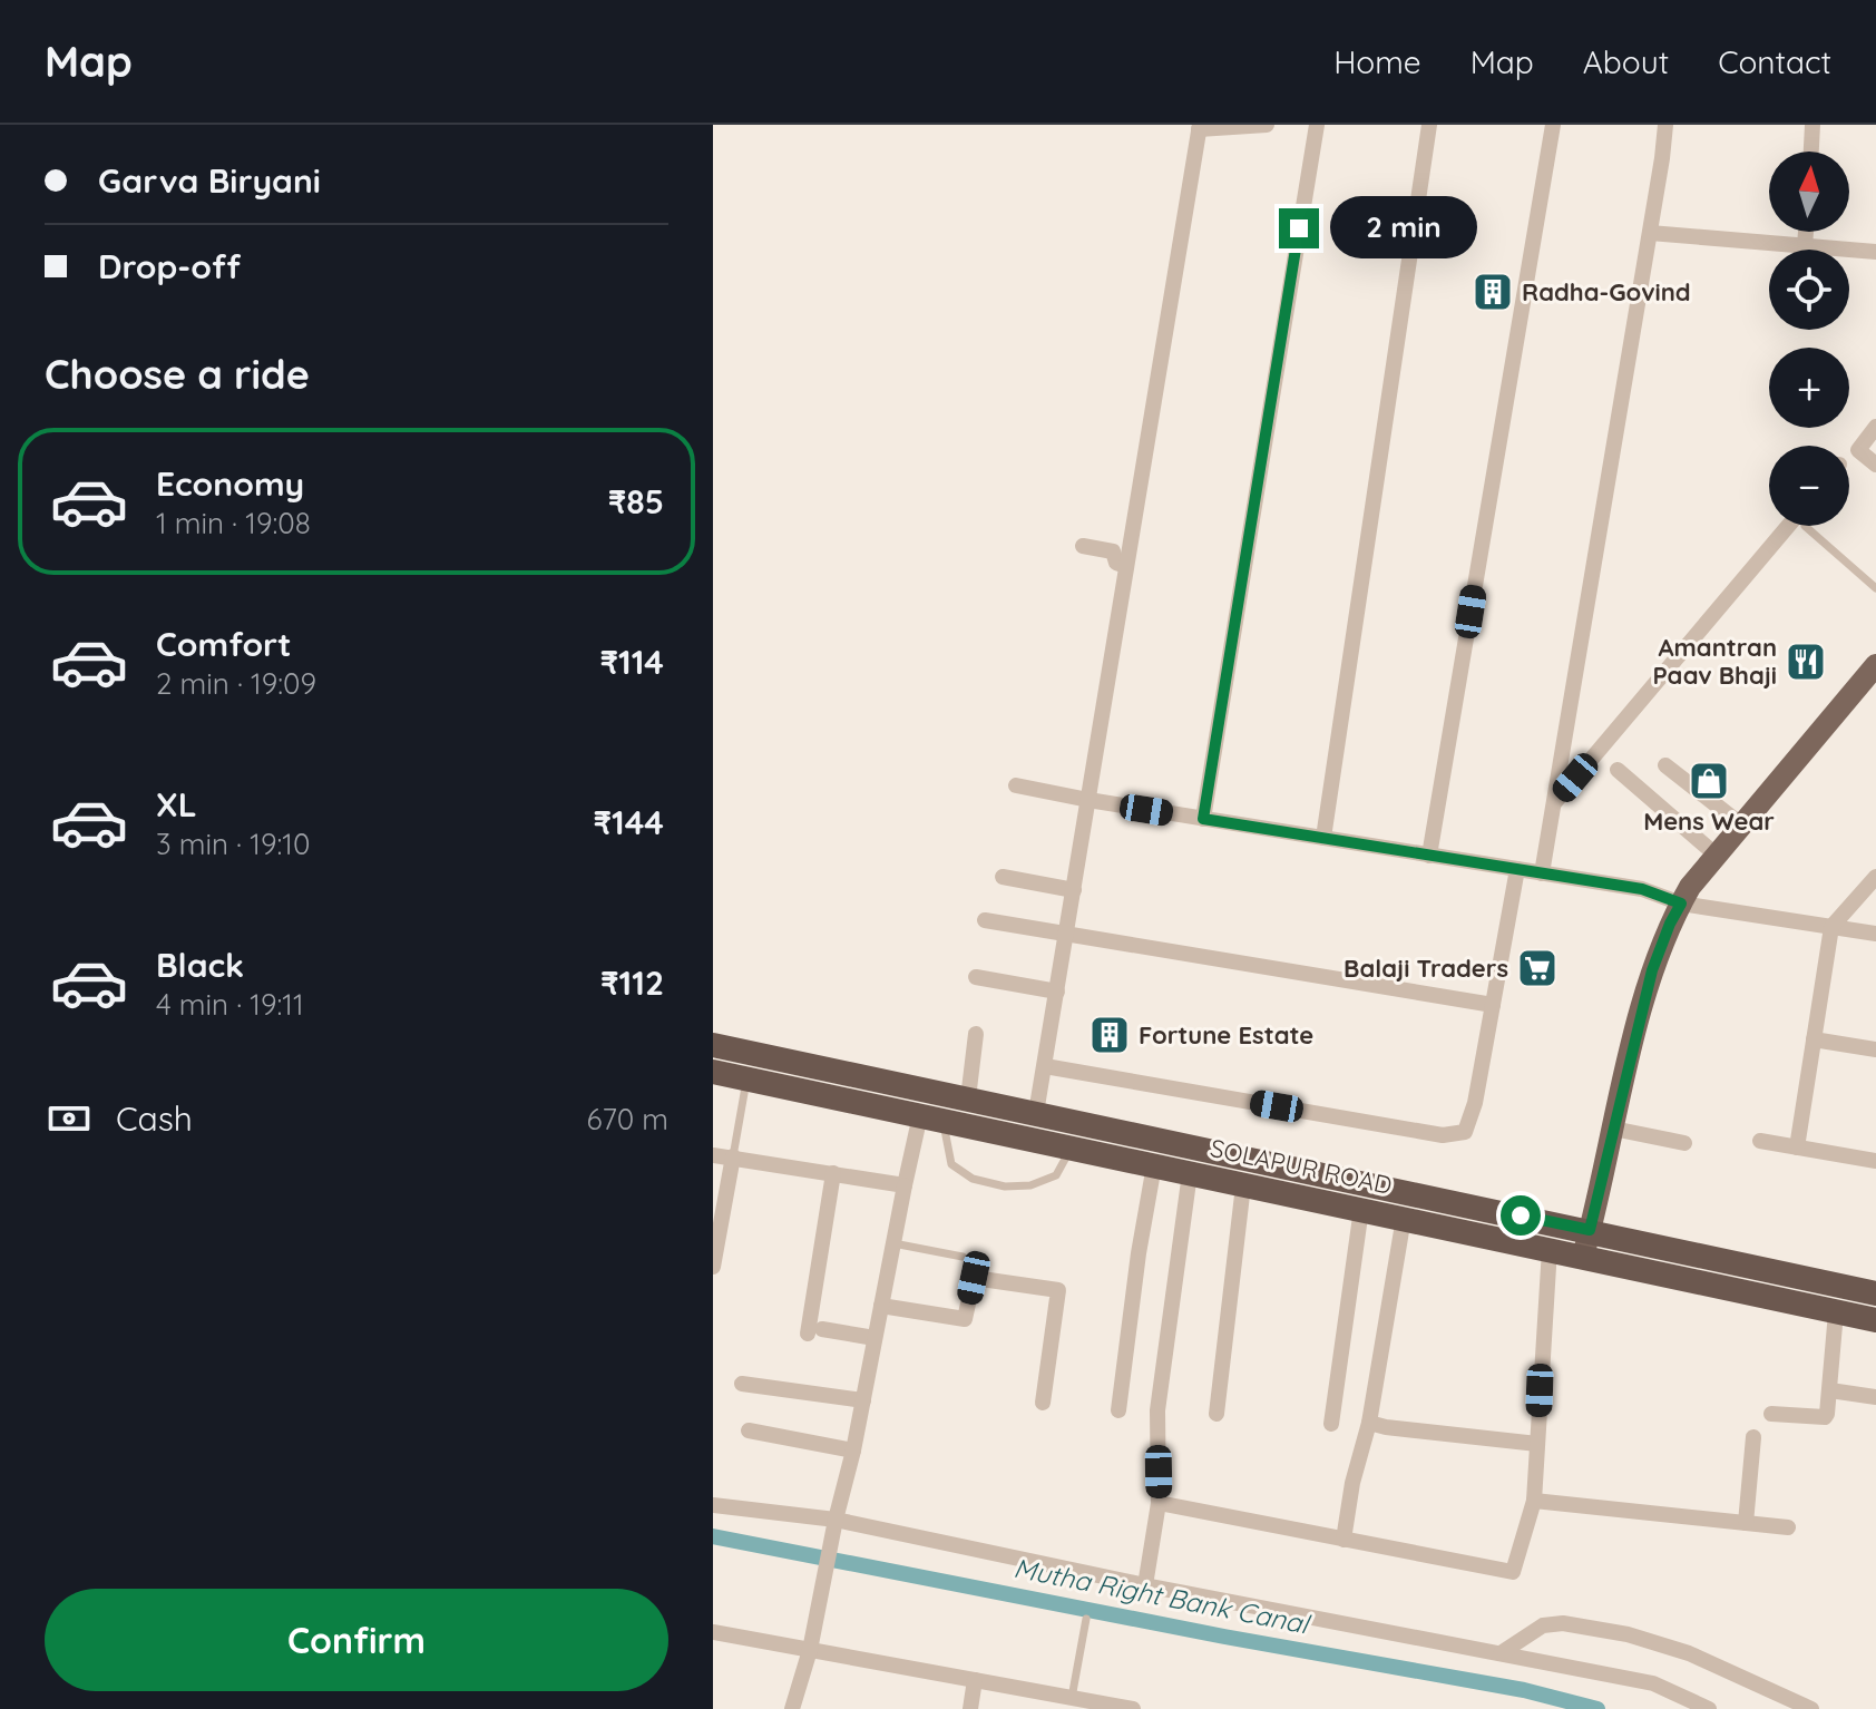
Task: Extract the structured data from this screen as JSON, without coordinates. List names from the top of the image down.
{
  "streets": {
    "highway": ["SOLAPUR ROAD"]
  },
  "water": ["Mutha Right Bank Canal"],
  "places": {
    "building": ["Radha-Govind", "Fortune Estate"],
    "restaurant": ["Amantran Paav Bhaji"],
    "shop": ["Mens Wear"],
    "supermarket": ["Balaji Traders"]
  },
  "north": "top",
  "page": {
    "header": "Map",
    "nav": [
      "Home",
      "Map",
      "About",
      "Contact"
    ],
    "banner": ["Garva Biryani", "Drop-off"],
    "map_buttons": ["+", "−"],
    "bubble": "2 min",
    "heading": "Choose a ride",
    "list": [
      {
        "name": "Economy",
        "note": "1 min · 19:08",
        "value": "₹85"
      },
      {
        "name": "Comfort",
        "note": "2 min · 19:09",
        "value": "₹114"
      },
      {
        "name": "XL",
        "note": "3 min · 19:10",
        "value": "₹144"
      },
      {
        "name": "Black",
        "note": "4 min · 19:11",
        "value": "₹112"
      }
    ],
    "pay": ["Cash", "670 m"],
    "buttons": "Confirm"
  }
}
